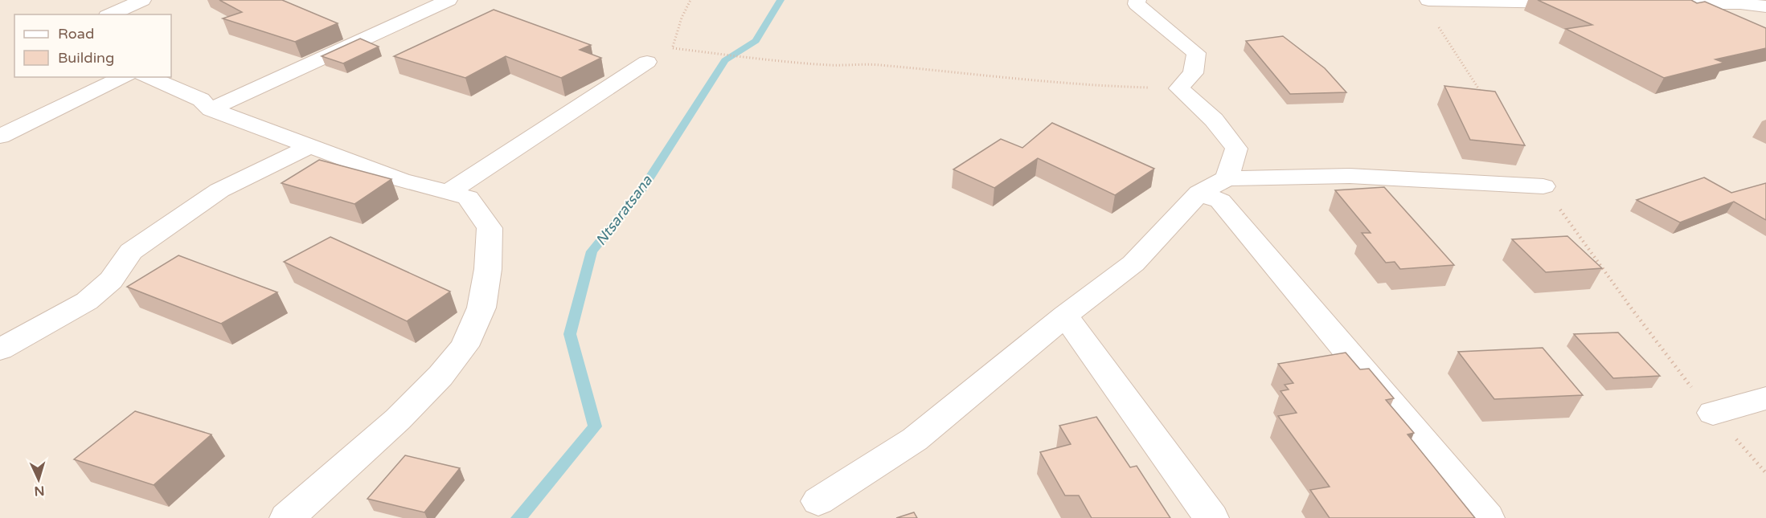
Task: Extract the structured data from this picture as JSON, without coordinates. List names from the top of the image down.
{
  "water": ["Ntsaratsana"],
  "legend": ["Road", "Building"],
  "north": "bottom"
}
